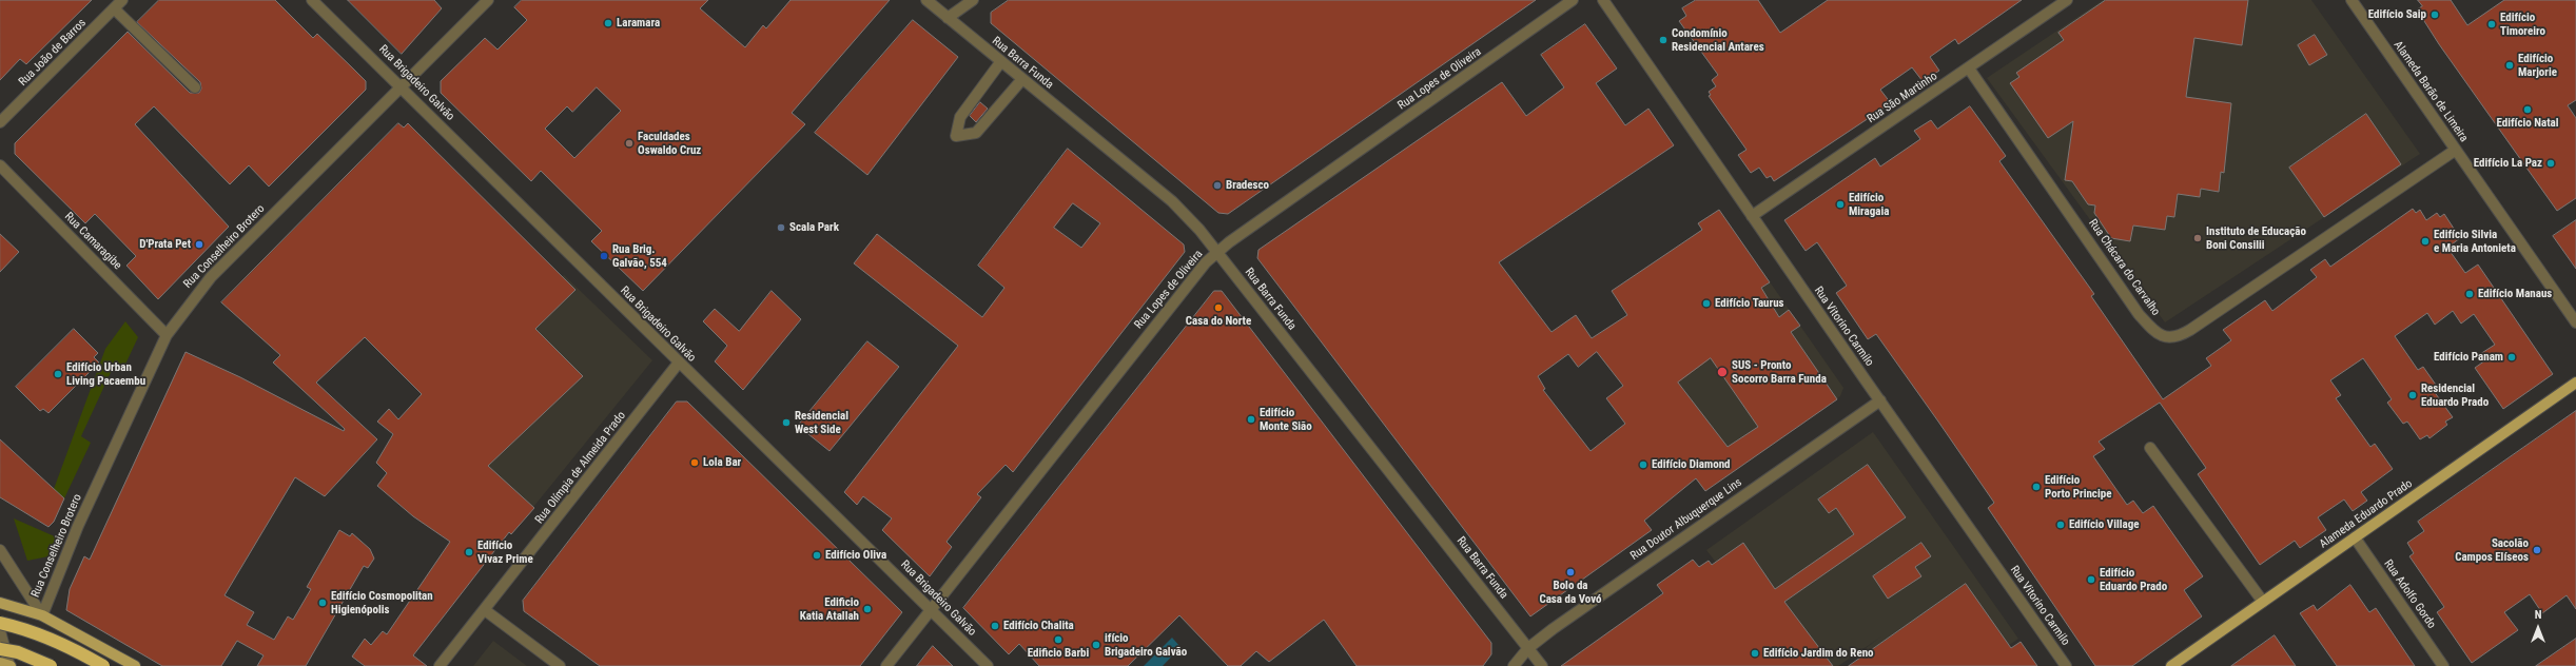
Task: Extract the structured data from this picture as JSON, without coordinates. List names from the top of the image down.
{
  "streets": {
    "main road": ["Alameda Eduardo Prado"],
    "street": [
      "Rua João de Barros",
      "Rua Barra Funda",
      "Rua Lopes de Oliveira",
      "Rua Brigadeiro Galvão",
      "Alameda Barão de Limeira",
      "Rua São Martinho",
      "Rua Camaragibe",
      "Rua Conselheiro Brotero",
      "Rua Chácara do Carvalho",
      "Rua Vitorino Carmilo",
      "Rua Olímpia de Almeida Prado",
      "Rua Doutor Albuquerque Lins",
      "Rua Adolfo Gordo"
    ]
  },
  "crossings": [
    ["Rua Barra Funda", "Rua Lopes de Oliveira"],
    ["Rua Barra Funda", "Rua Doutor Albuquerque Lins"],
    ["Rua Lopes de Oliveira", "Rua Brigadeiro Galvão"],
    ["Rua Brigadeiro Galvão", "Rua Conselheiro Brotero"],
    ["Rua Brigadeiro Galvão", "Rua Olímpia de Almeida Prado"],
    ["Alameda Barão de Limeira", "Rua Chácara do Carvalho"],
    ["Rua São Martinho", "Rua Chácara do Carvalho"],
    ["Rua São Martinho", "Rua Vitorino Carmilo"],
    ["Rua Camaragibe", "Rua Conselheiro Brotero"],
    ["Rua Vitorino Carmilo", "Rua Doutor Albuquerque Lins"],
    ["Alameda Eduardo Prado", "Rua Adolfo Gordo"]
  ],
  "places": [
    "Edifício Saip",
    "Laramara",
    "Edifício Timoreiro",
    "Condomínio Residencial Antares",
    "Edifício Marjorie",
    "Edifício Natal",
    "Faculdades Oswaldo Cruz",
    "Edifício La Paz",
    "Bradesco",
    "Edifício Miragaia",
    "Scala Park",
    "Instituto de Educação Boni Consilii",
    "Edifício Silvia e Maria Antonieta",
    "D'Prata Pet",
    "Rua Brig. Galvão, 554",
    "Edifício Manaus",
    "Edifício Taurus",
    "Casa do Norte",
    "Edifício Panam",
    "SUS - Pronto Socorro Barra Funda",
    "Edifício Urban Living Pacaembu",
    "Residencial Eduardo Prado",
    "Edifício Monte Sião",
    "Residencial West Side",
    "Lola Bar",
    "Edifício Diamond",
    "Edifício Porto Principe",
    "Edifício Village",
    "Sacolão Campos Elíseos",
    "Edifício Vivaz Prime",
    "Edifício Oliva",
    "Bolo da Casa da Vovó",
    "Edifício Eduardo Prado",
    "Edifício Cosmopolitan Higienópolis",
    "Edificio Katia Atallah",
    "Edifício Chalita",
    "Edificio Barbi",
    "ifício Brigadeiro Galvão",
    "Edifício Jardim do Reno"
  ],
  "north": "top"
}
